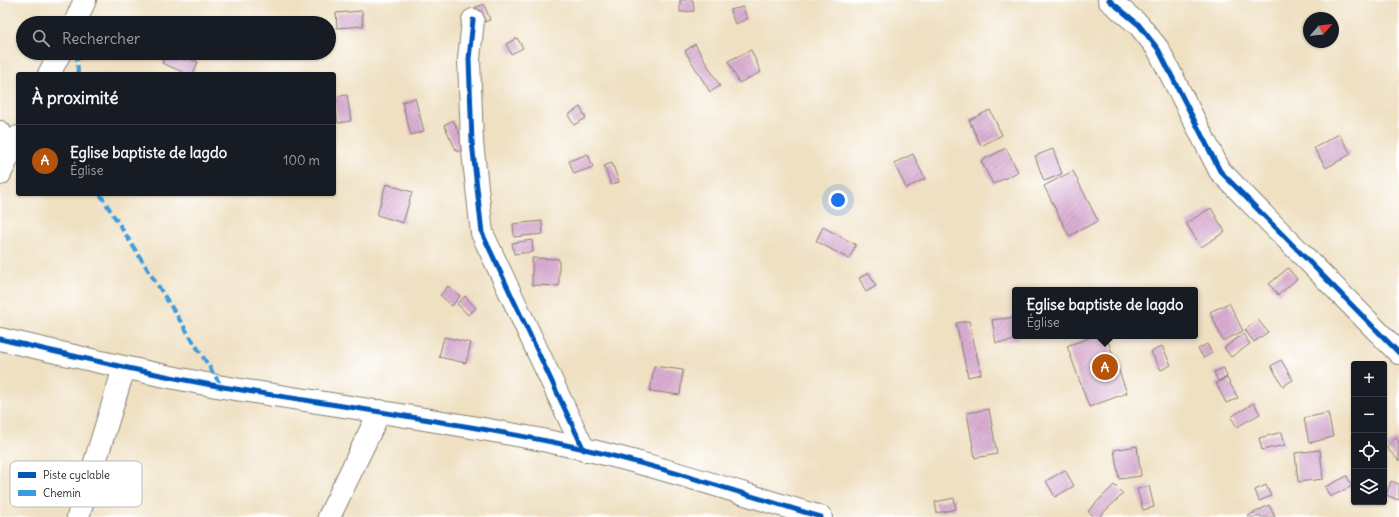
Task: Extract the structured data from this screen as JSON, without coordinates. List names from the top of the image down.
{
  "legend": ["Piste cyclable", "Chemin"],
  "north": "top right",
  "page": {
    "search": "Rechercher",
    "heading": "À proximité",
    "list": [
      {
        "mark": "A",
        "name": "Eglise baptiste de lagdo",
        "note": "Église",
        "value": "100 m"
      }
    ],
    "popup": ["Eglise baptiste de lagdo", "Église"],
    "pins": "A",
    "map_buttons": ["+", "−"]
  }
}
